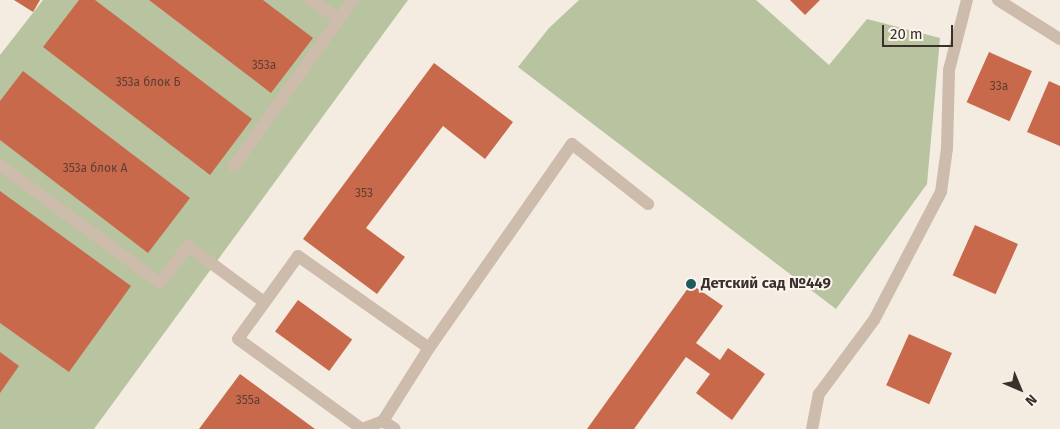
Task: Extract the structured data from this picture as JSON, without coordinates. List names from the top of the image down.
{
  "places": ["Детский сад №449"],
  "house_numbers": [
    "353а",
    "353а блок Б",
    "33а",
    "353а блок А",
    "353",
    "355a"
  ],
  "scale_bar": "20 m",
  "north": "bottom right"
}
